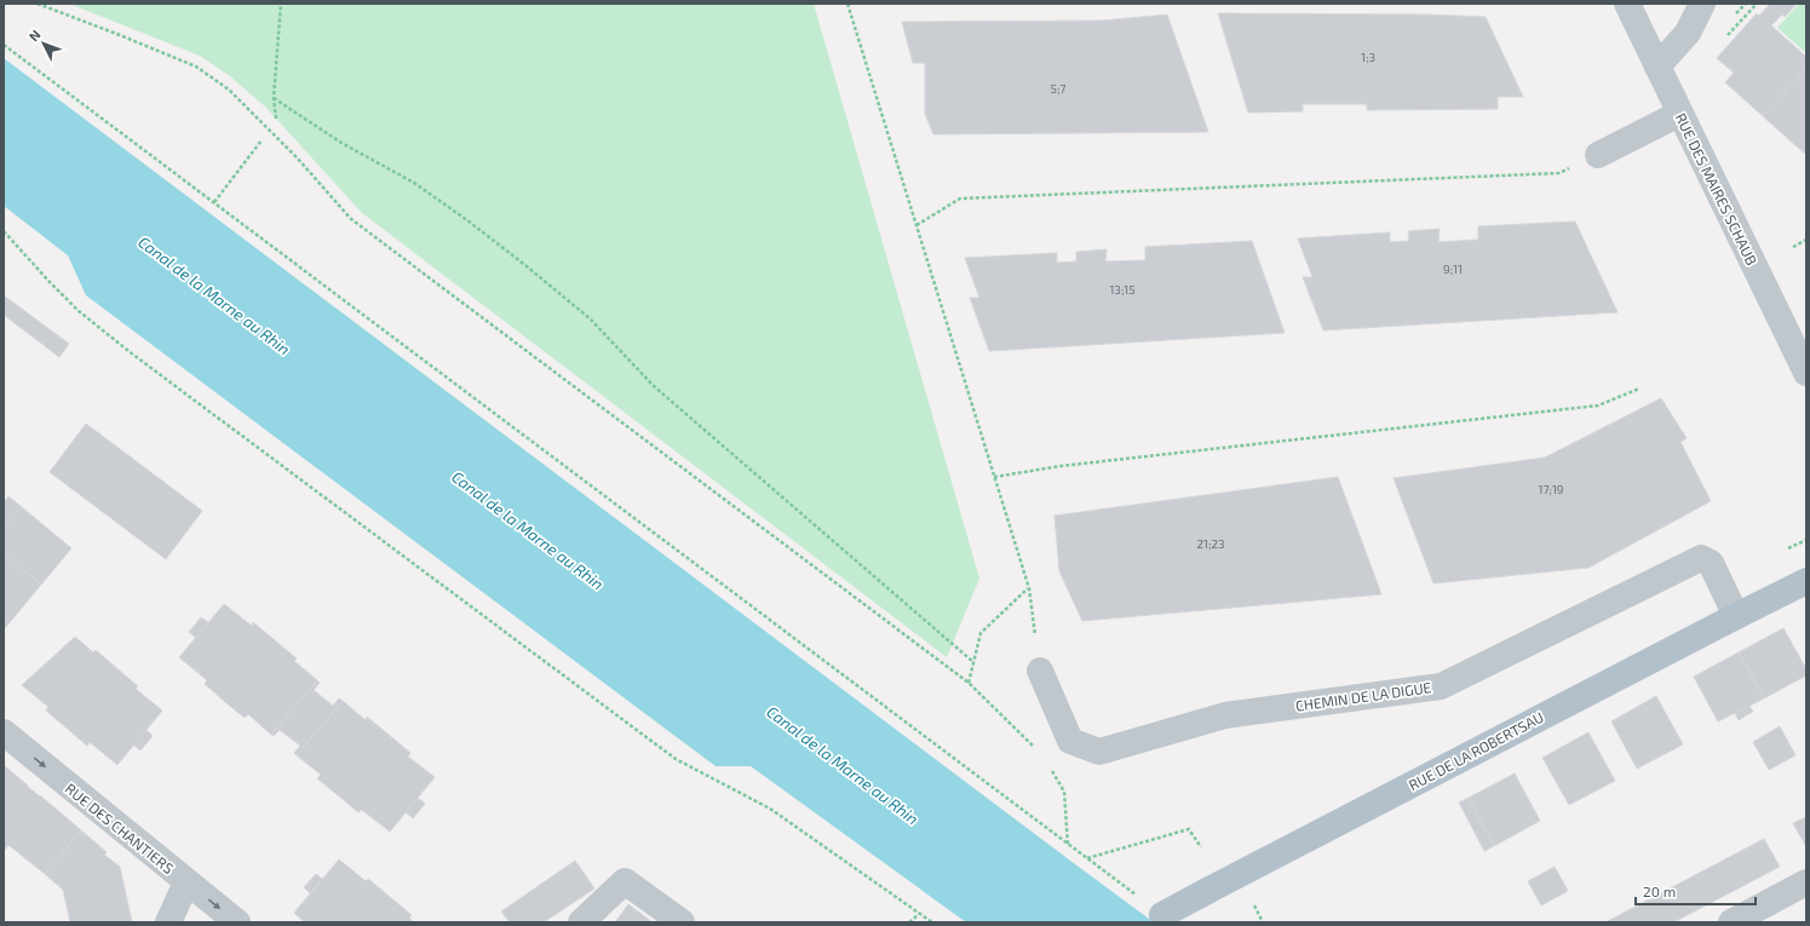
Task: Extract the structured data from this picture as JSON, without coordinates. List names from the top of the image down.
{
  "streets": {
    "main road": ["RUE DE LA ROBERTSAU"],
    "street": ["RUE DES MAIRES SCHAUB", "CHEMIN DE LA DIGUE", "RUE DES CHANTIERS"]
  },
  "crossings": [
    ["CHEMIN DE LA DIGUE", "RUE DE LA ROBERTSAU"]
  ],
  "one_way": ["RUE DES CHANTIERS"],
  "water": ["Canal de la Marne au Rhin"],
  "house_numbers": [
    "1;3",
    "5;7",
    "9;11",
    "13;15",
    "17;19",
    "21;23"
  ],
  "scale_bar": "20 m",
  "north": "top left"
}
